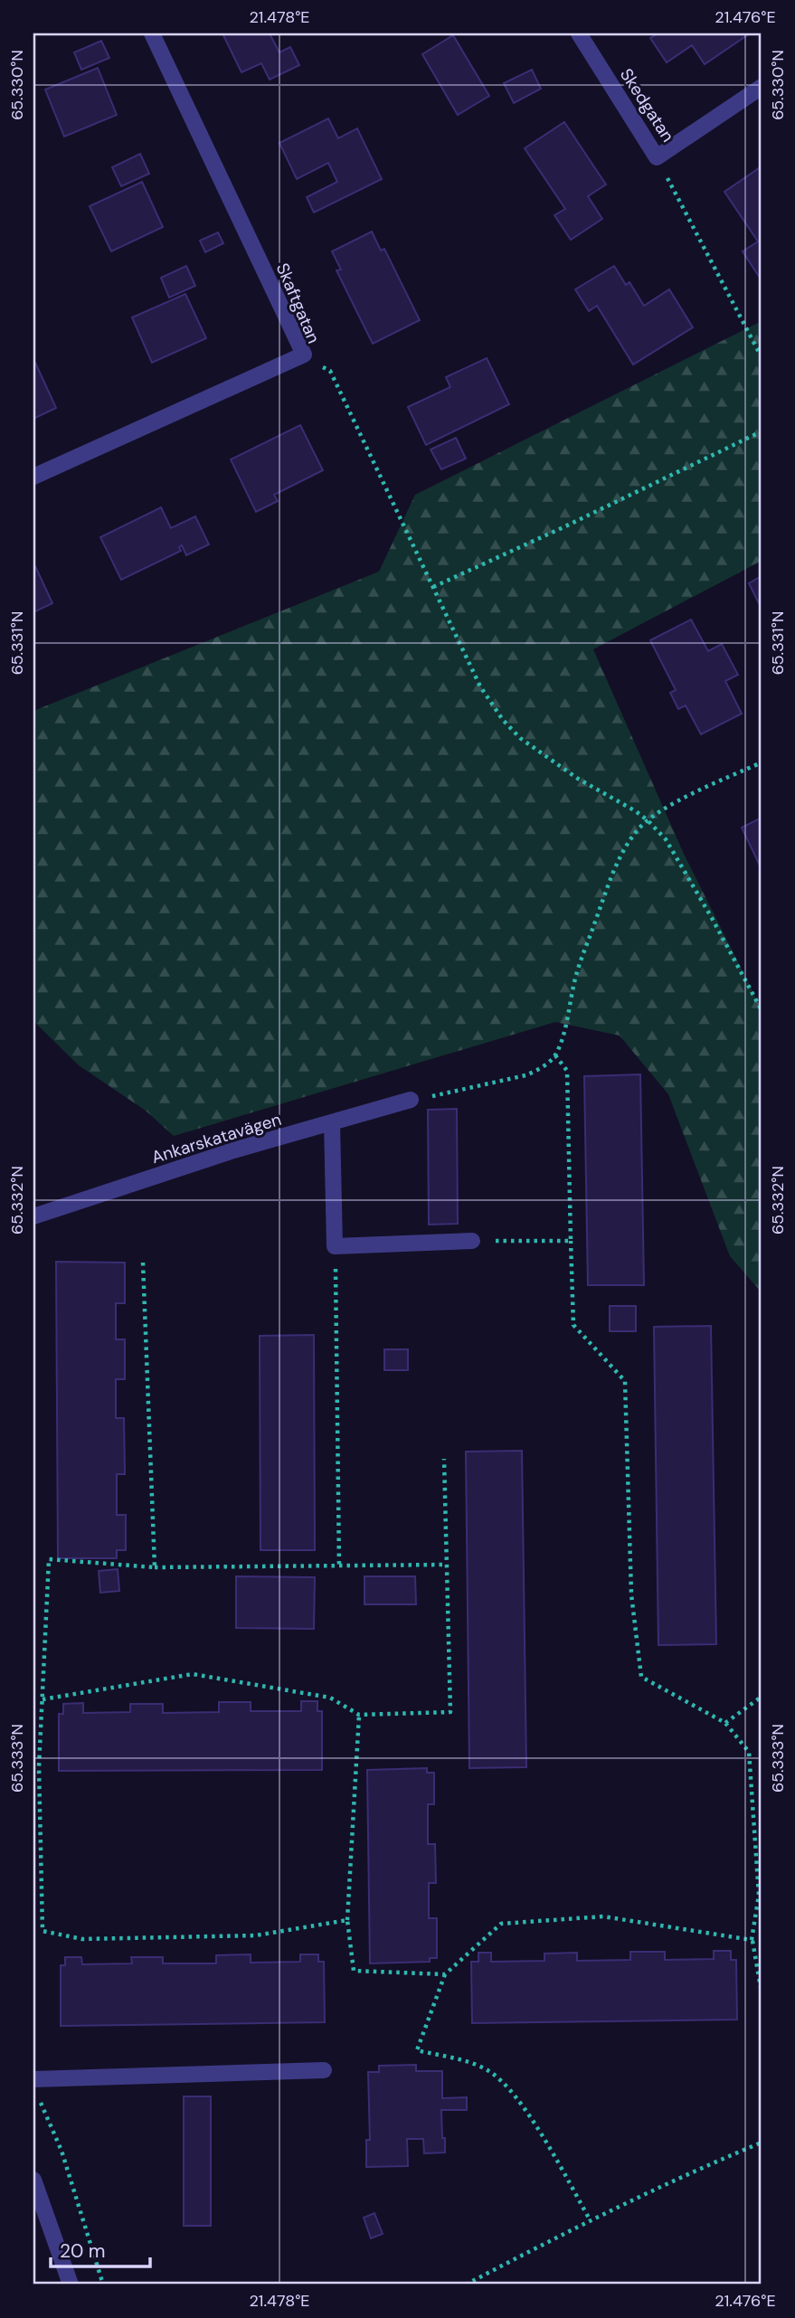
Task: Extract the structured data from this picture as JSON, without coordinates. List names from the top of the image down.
{
  "streets": {
    "street": ["Skedgatan", "Skaftgatan", "Ankarskatavägen"]
  },
  "scale_bar": "20 m",
  "coordinates": [
    "21.478°E",
    "21.476°E",
    "65.330°N",
    "65.331°N",
    "65.332°N",
    "65.333°N"
  ]
}
